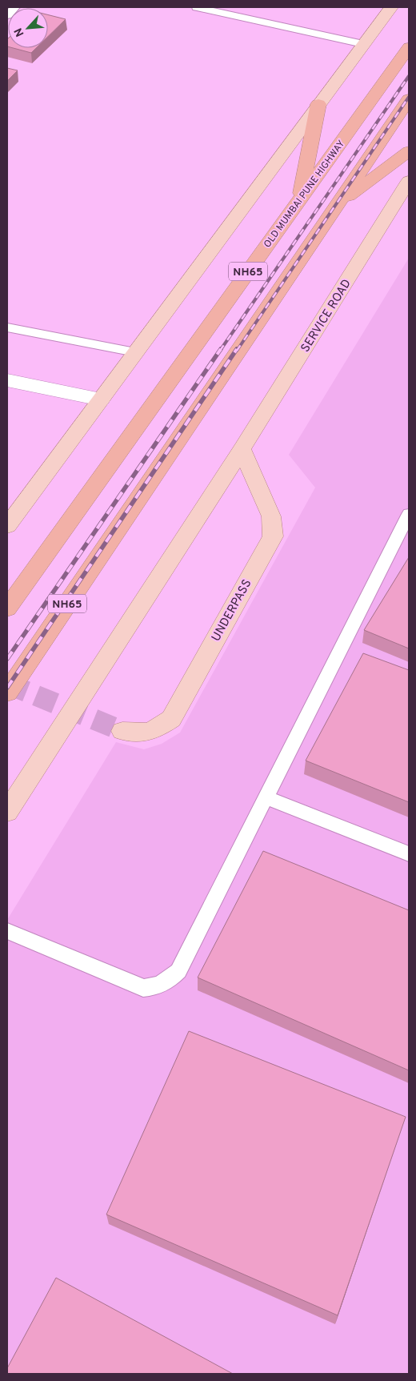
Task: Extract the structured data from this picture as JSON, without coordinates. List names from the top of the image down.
{
  "streets": {
    "highway": ["OLD MUMBAI PUNE HIGHWAY", "NH65"],
    "main road": ["SERVICE ROAD", "UNDERPASS"]
  },
  "crossings": [
    ["SERVICE ROAD", "UNDERPASS"]
  ],
  "north": "bottom left"
}
